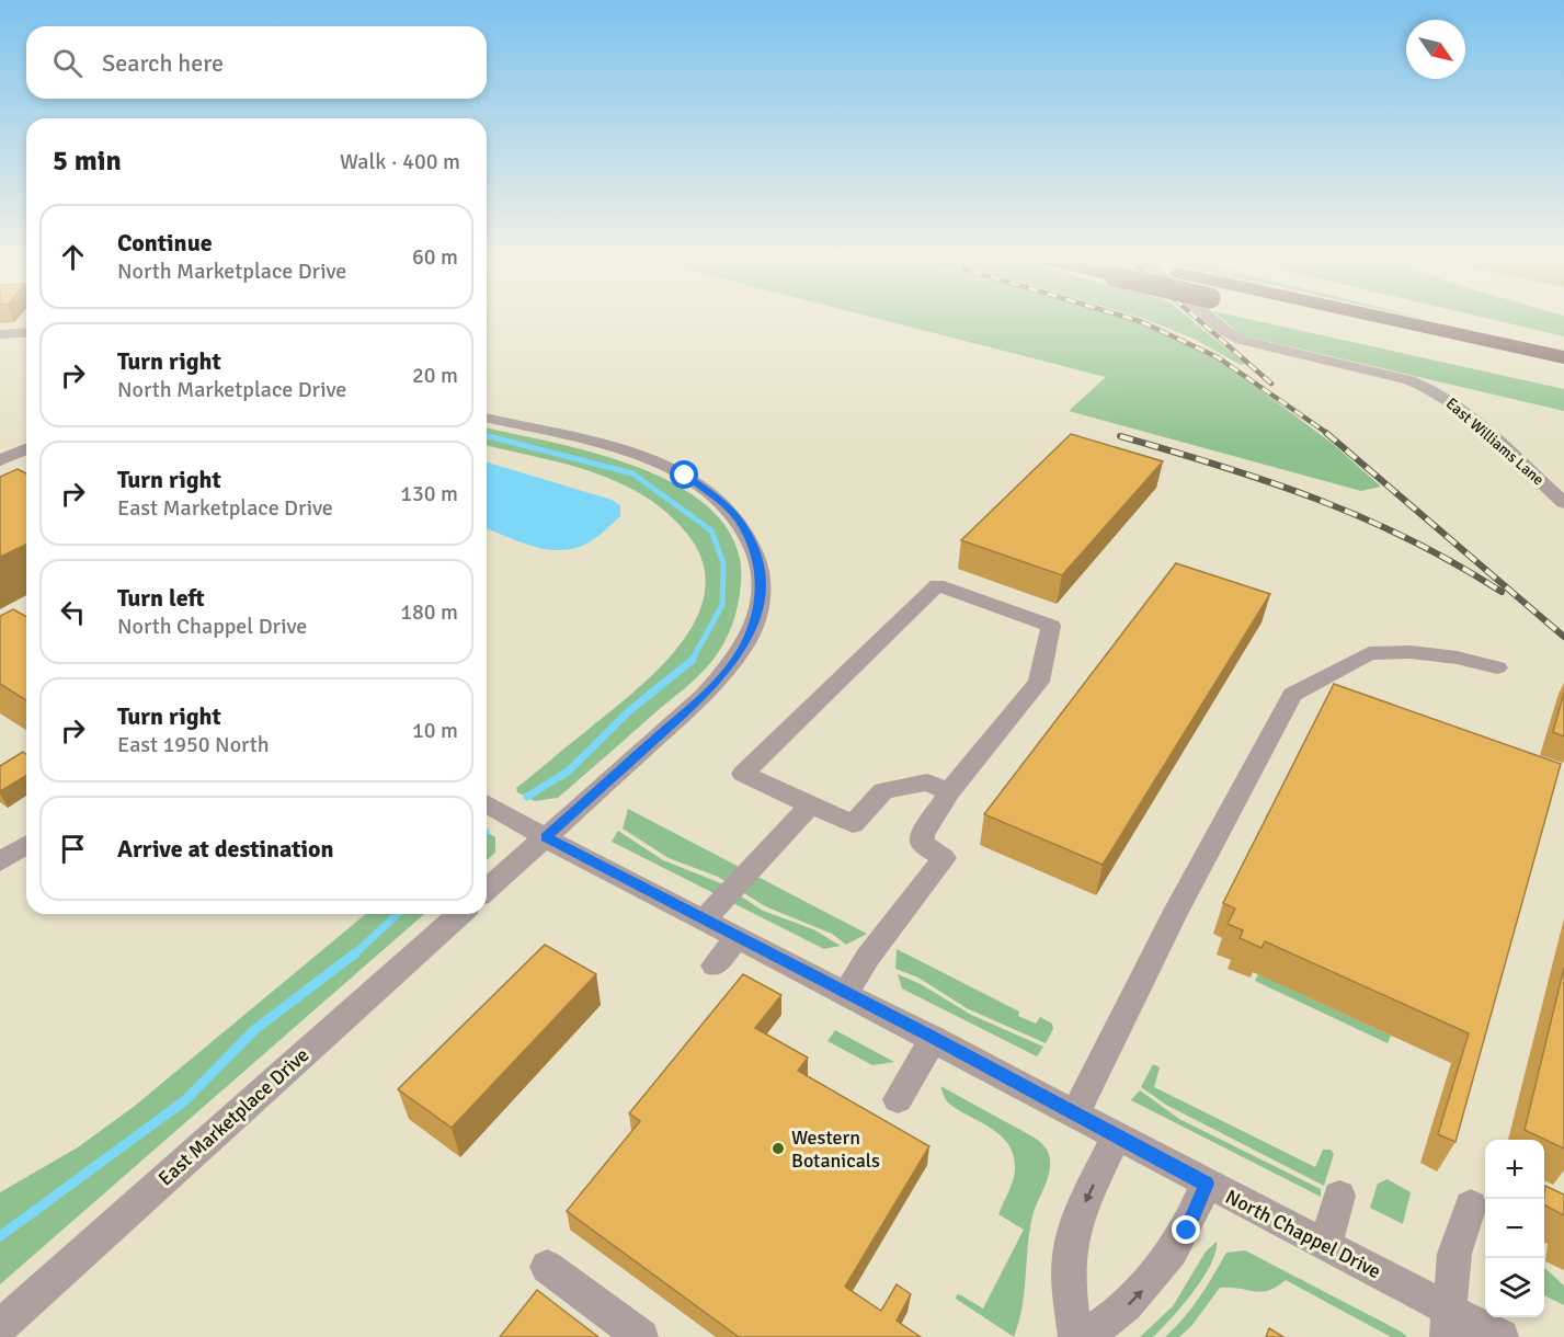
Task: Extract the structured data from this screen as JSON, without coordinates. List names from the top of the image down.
{
  "streets": {
    "street": ["East Williams Lane", "East Marketplace Drive", "North Chappel Drive"]
  },
  "places": ["Western Botanicals"],
  "north": "bottom right",
  "page": {
    "search": "Search here",
    "heading": ["5 min", "Walk · 400 m"],
    "list": [
      ["Continue", "North Marketplace Drive", "60 m"],
      ["Turn right", "North Marketplace Drive", "20 m"],
      ["Turn right", "East Marketplace Drive", "130 m"],
      ["Turn left", "North Chappel Drive", "180 m"],
      ["Turn right", "East 1950 North", "10 m"],
      "Arrive at destination"
    ],
    "map_buttons": ["+", "−"]
  }
}
